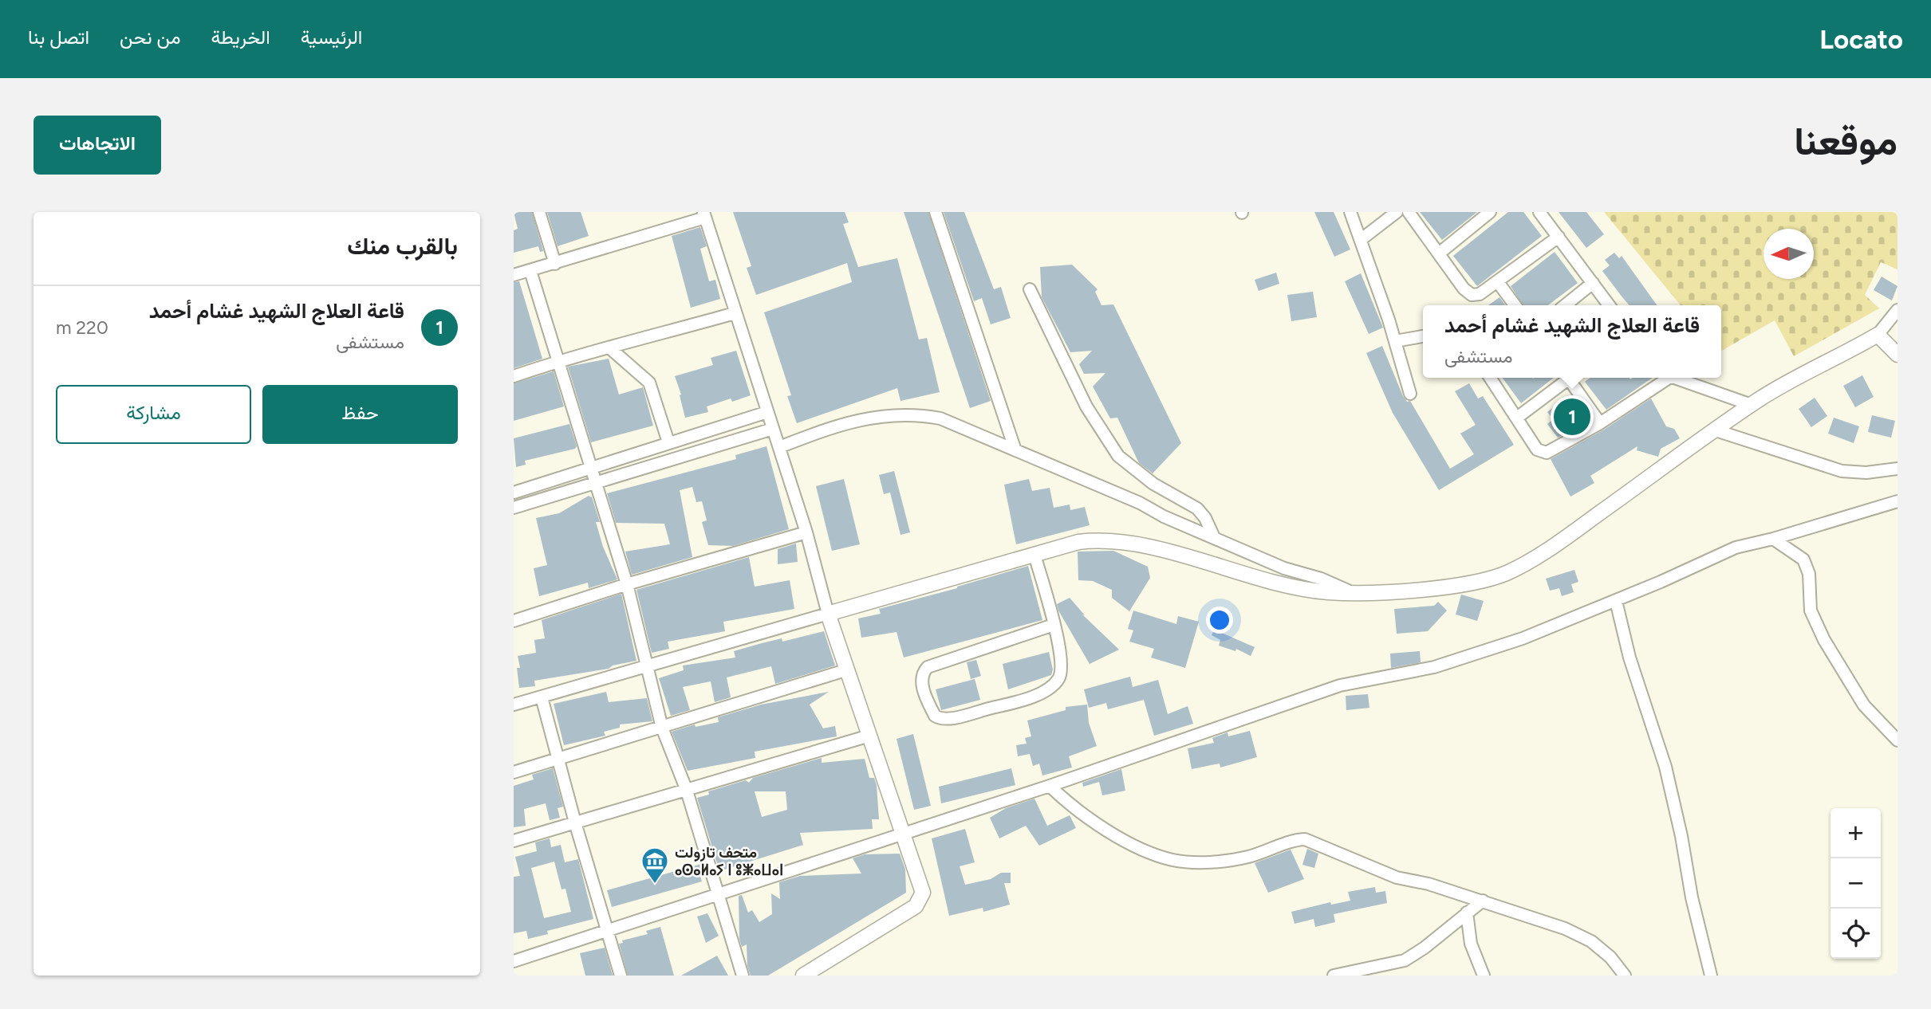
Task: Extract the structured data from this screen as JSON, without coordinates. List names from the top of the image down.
{
  "places": {
    "museum": ["متحف تازولت ⴰⵙⴰⵍⴰⵢ ⵏ ⵓⵥⴰⵡⴰⵏ"]
  },
  "north": "left",
  "page": {
    "header": "Locato",
    "nav": [
      "الرئيسية",
      "الخريطة",
      "من نحن",
      "اتصل بنا"
    ],
    "title": "موقعنا",
    "buttons": [
      "الاتجاهات",
      ["حفظ", "مشاركة"]
    ],
    "heading": "بالقرب منك",
    "list": [
      {
        "mark": "1",
        "name": "قاعة العلاج الشهيد غشام أحمد",
        "note": "مستشفى",
        "value": "220 m"
      }
    ],
    "popup": ["قاعة العلاج الشهيد غشام أحمد", "مستشفى"],
    "pins": "1",
    "map_buttons": ["+", "−"]
  }
}
